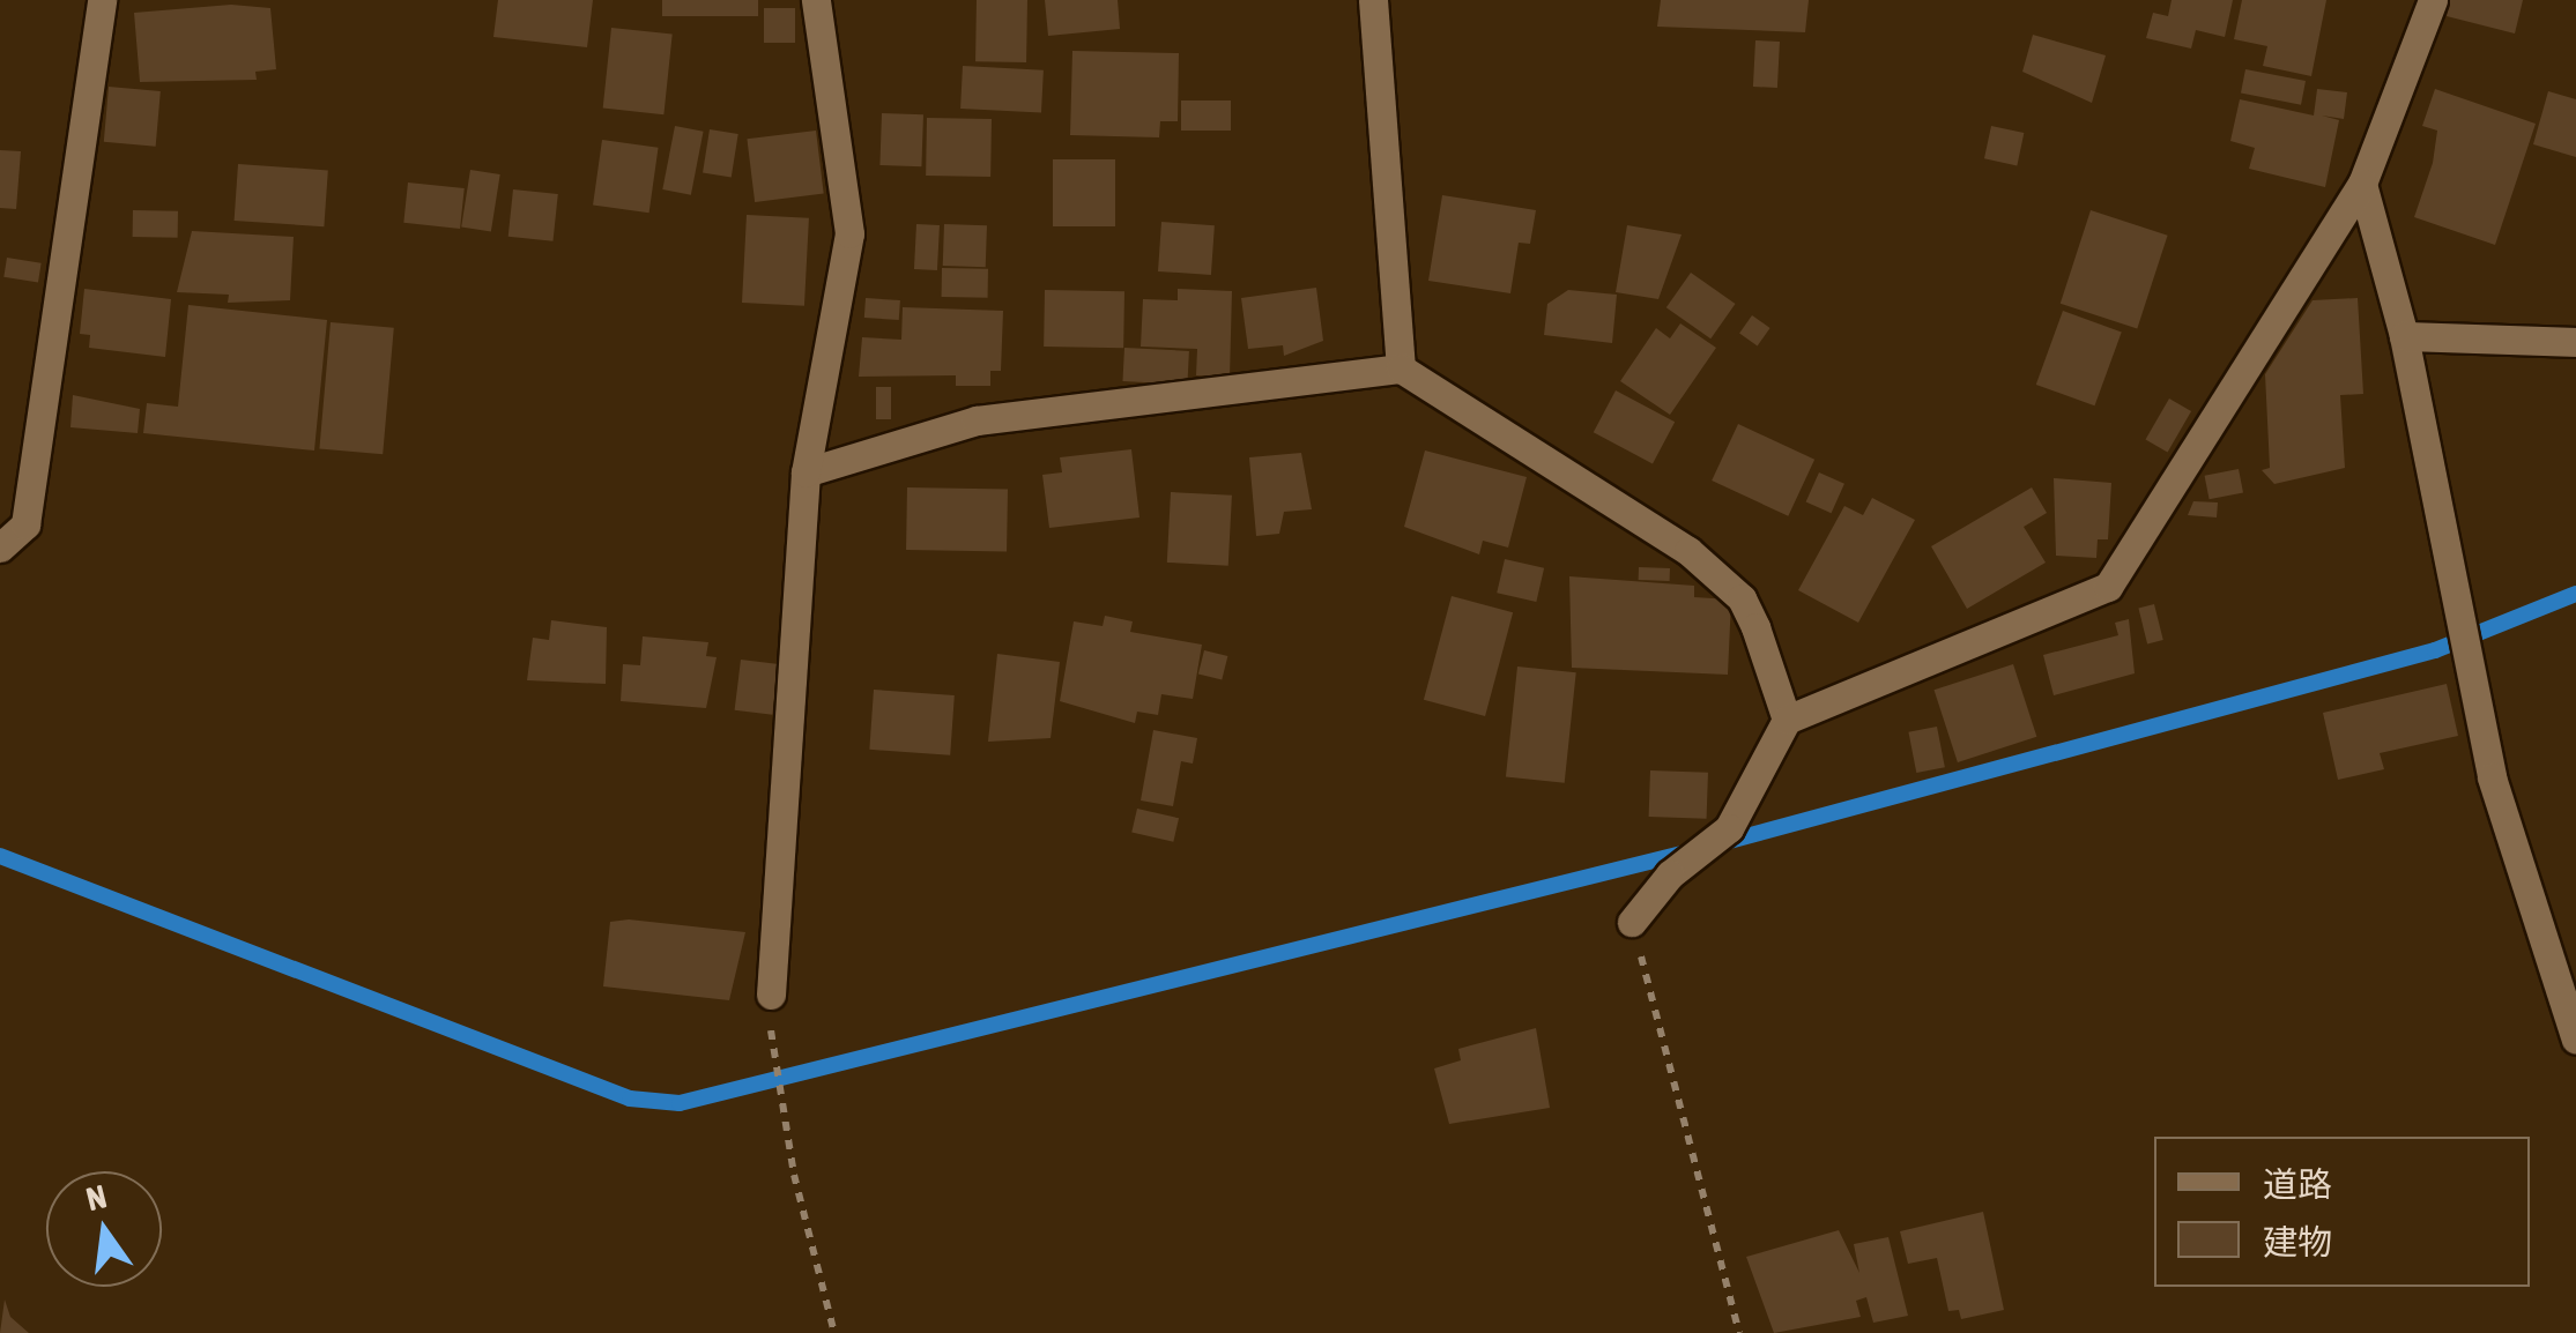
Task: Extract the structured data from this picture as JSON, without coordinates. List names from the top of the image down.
{
  "legend": ["道路", "建物"],
  "north": "top"
}
